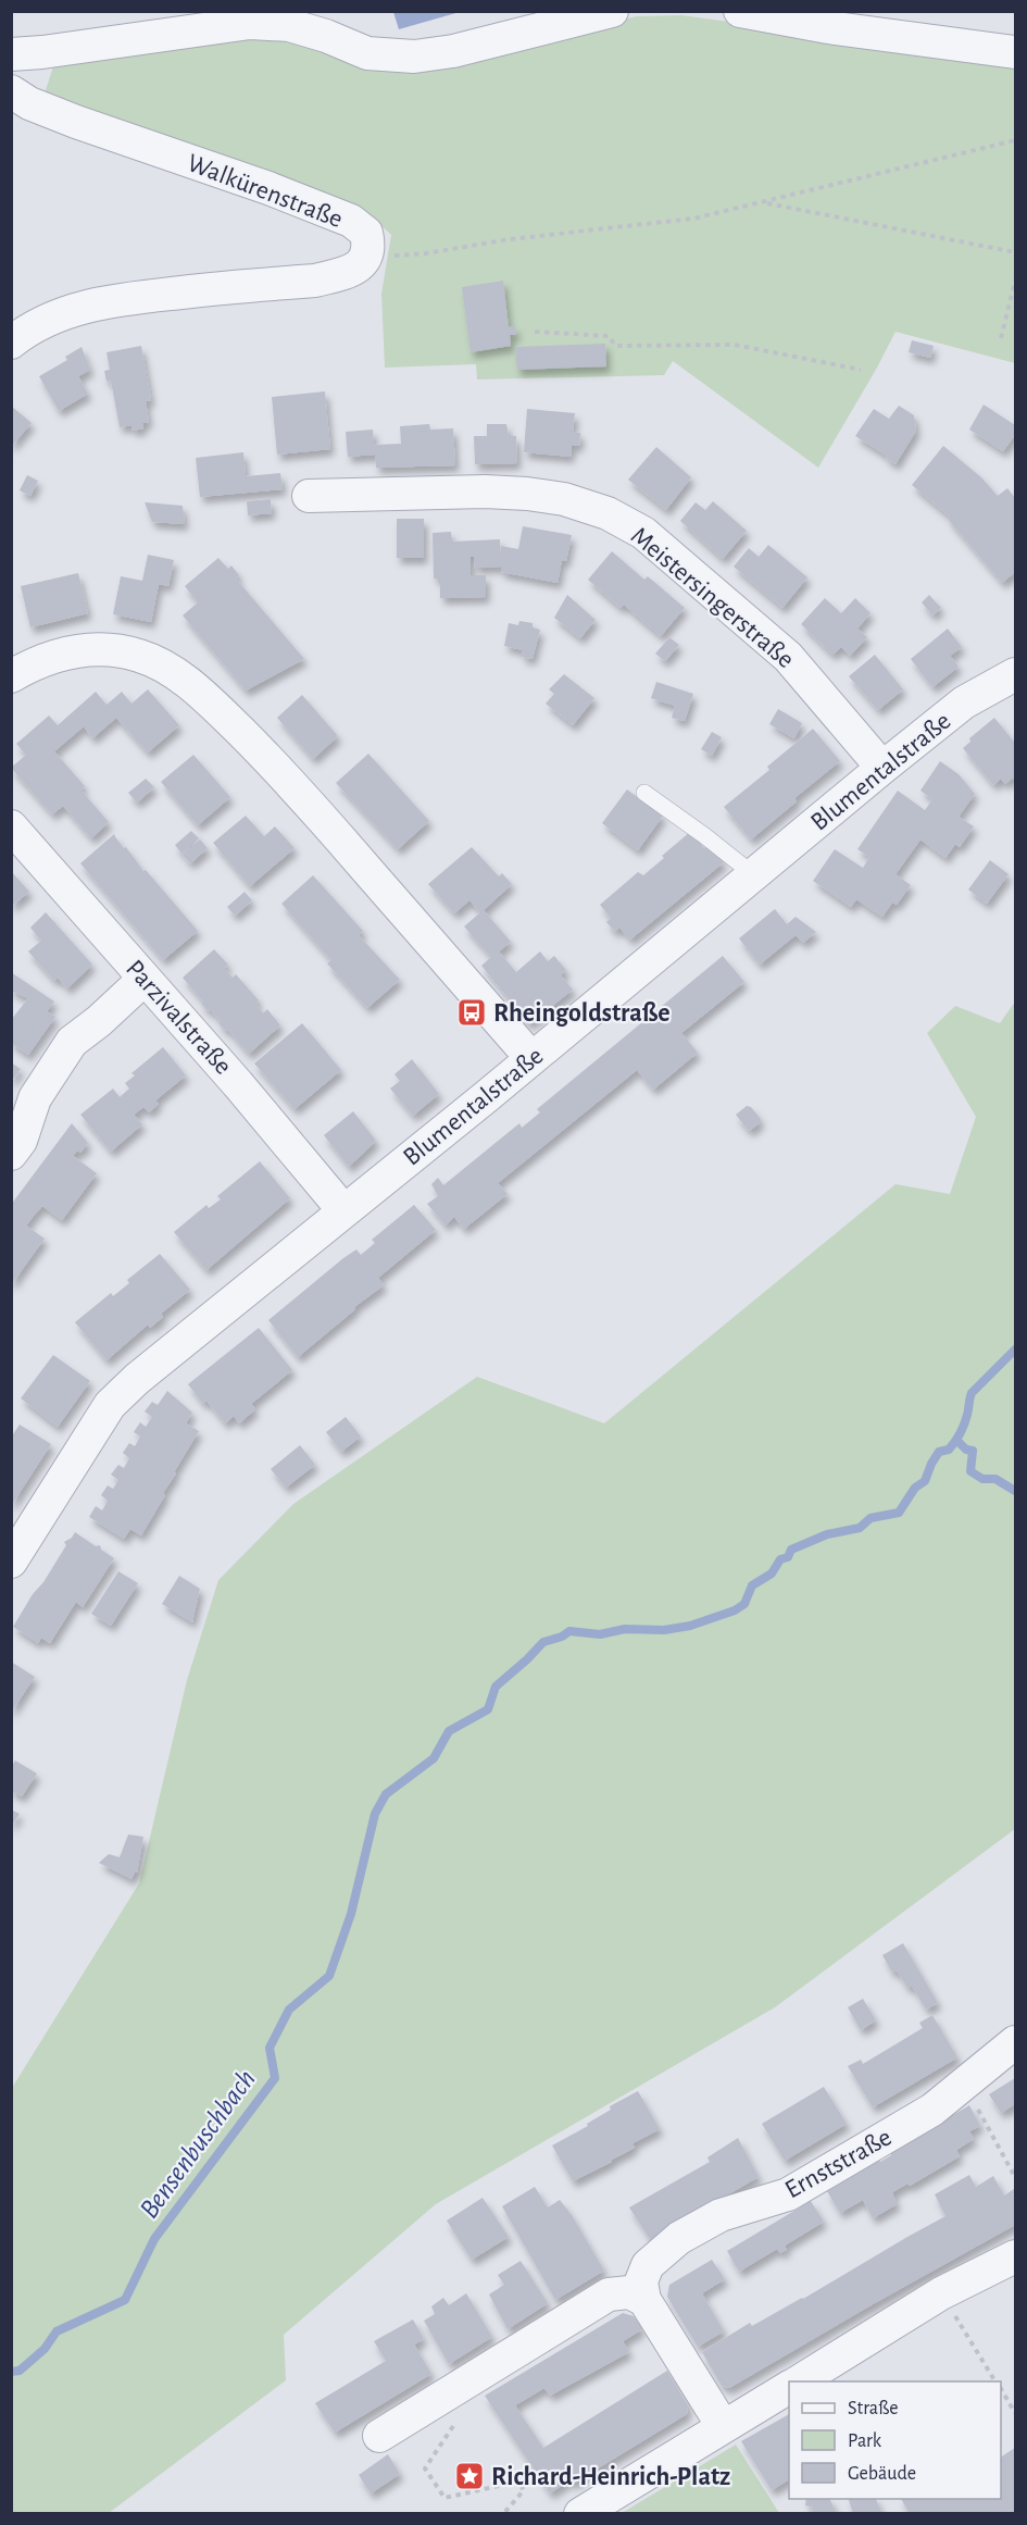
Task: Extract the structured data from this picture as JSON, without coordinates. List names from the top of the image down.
{
  "streets": {
    "street": [
      "Walkürenstraße",
      "Meistersingerstraße",
      "Blumentalstraße",
      "Parzivalstraße",
      "Ernststraße"
    ]
  },
  "crossings": [
    ["Meistersingerstraße", "Blumentalstraße"],
    ["Blumentalstraße", "Parzivalstraße"]
  ],
  "water": ["Bensenbuschbach"],
  "places": {
    "bus stop": ["Rheingoldstraße"],
    "place": ["Richard-Heinrich-Platz"]
  },
  "legend": ["Straße", "Park", "Gebäude"]
}
